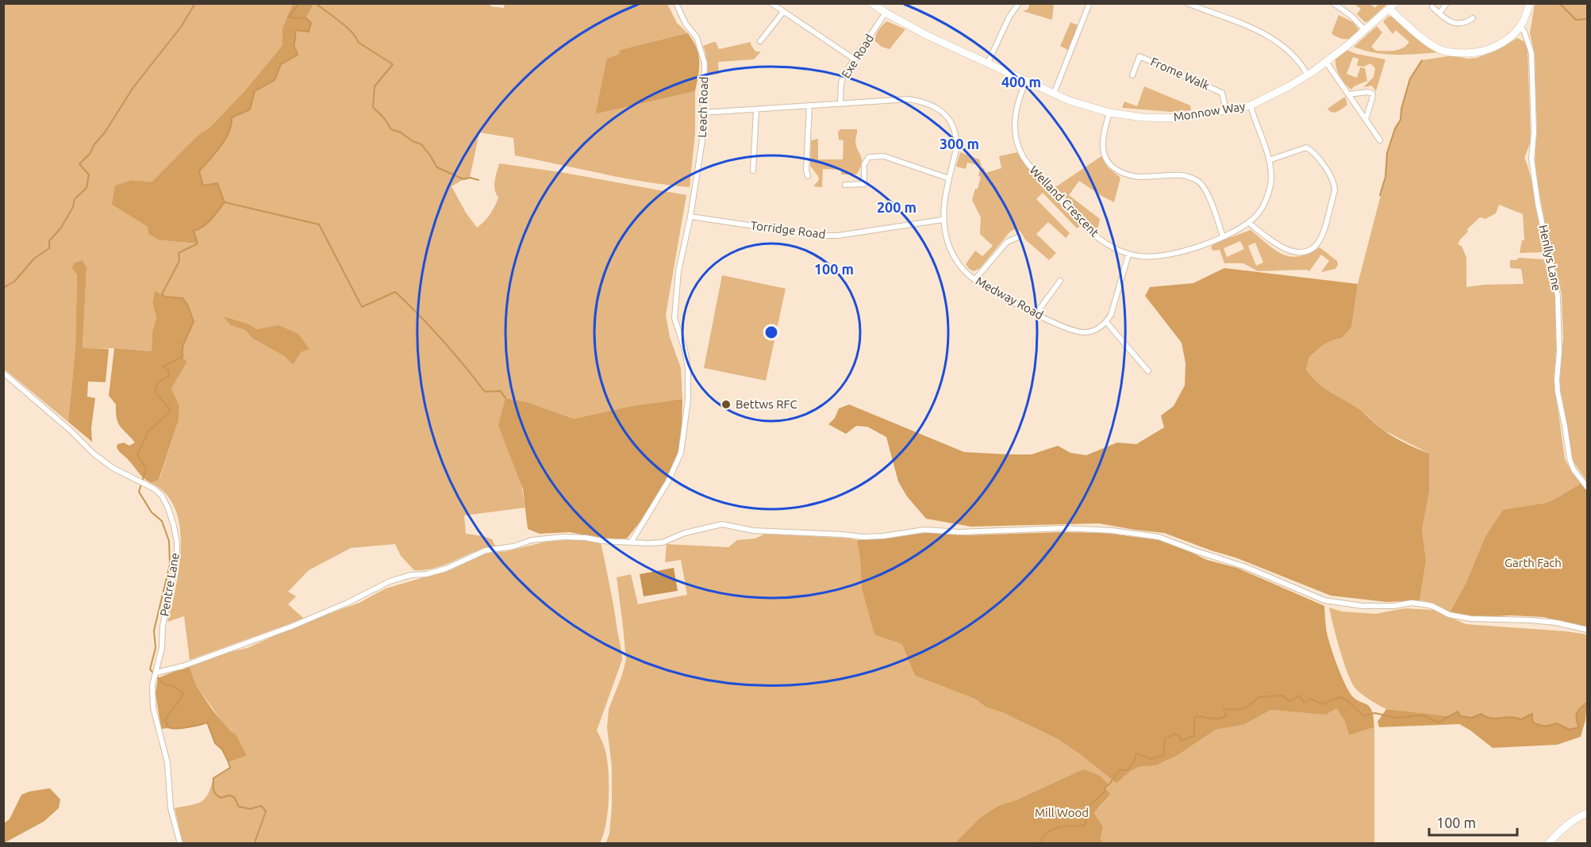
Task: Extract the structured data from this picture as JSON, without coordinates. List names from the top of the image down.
{
  "streets": {
    "street": [
      "Exe Road",
      "Frome Walk",
      "Leach Road",
      "Monnow Way",
      "Welland Crescent",
      "Torridge Road",
      "Henllys Lane",
      "Medway Road",
      "Pentre Lane"
    ]
  },
  "crossings": [
    ["Exe Road", "Monnow Way"],
    ["Exe Road", "Medway Road"],
    ["Frome Walk", "Monnow Way"],
    ["Leach Road", "Torridge Road"],
    ["Leach Road", "Medway Road"],
    ["Monnow Way", "Welland Crescent"],
    ["Torridge Road", "Medway Road"]
  ],
  "parks": ["Garth Fach", "Mill Wood"],
  "places": ["Bettws RFC"],
  "scale_bar": "100 m",
  "rings": [
    "400 m",
    "300 m",
    "200 m",
    "100 m"
  ]
}
